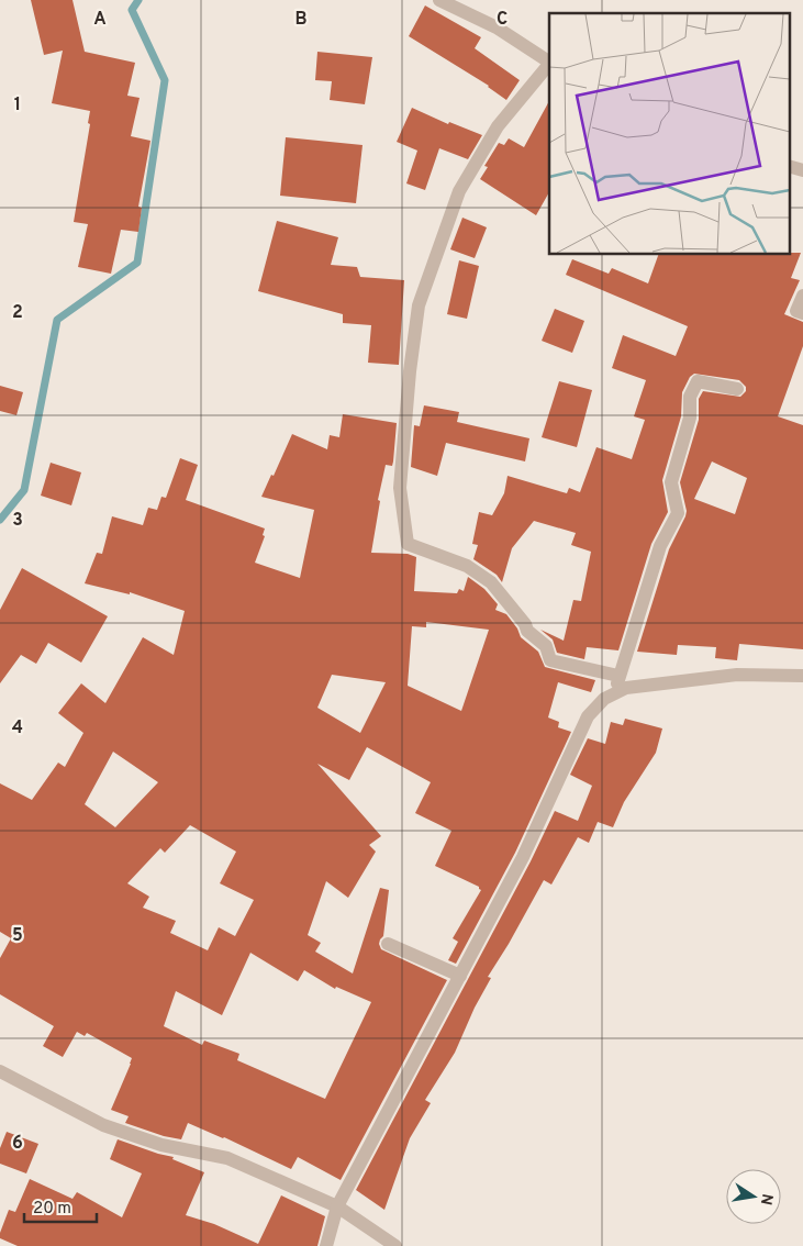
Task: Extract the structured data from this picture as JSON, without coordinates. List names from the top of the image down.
{
  "scale_bar": "20 m",
  "north": "right",
  "grid": {
    "columns": ["A", "B", "C"],
    "rows": [
      "1",
      "2",
      "3",
      "4",
      "5",
      "6"
    ]
  }
}
